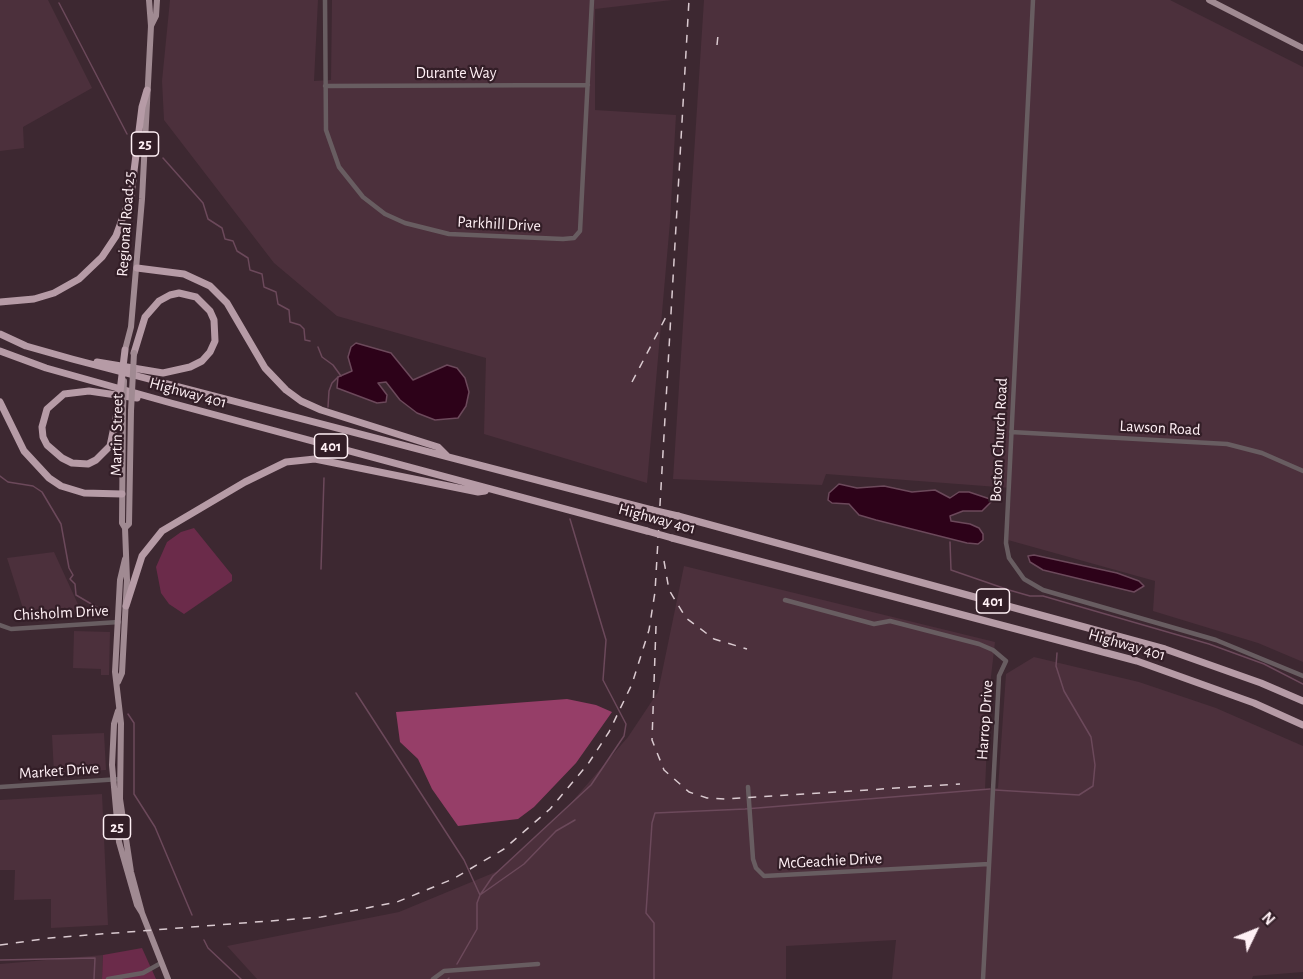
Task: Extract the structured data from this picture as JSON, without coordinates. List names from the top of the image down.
{
  "streets": {
    "highway": ["Highway 401", "401"],
    "main road": ["25", "Regional Road 25", "Martin Street"],
    "street": [
      "Durante Way",
      "Parkhill Drive",
      "Lawson Road",
      "Boston Church Road",
      "Chisholm Drive",
      "Harrop Drive",
      "Market Drive",
      "McGeachie Drive"
    ]
  },
  "crossings": [
    ["Durante Way", "Parkhill Drive"],
    ["Regional Road 25", "Martin Street"],
    ["Lawson Road", "Boston Church Road"],
    ["Martin Street", "Chisholm Drive"],
    ["Martin Street", "Market Drive"],
    ["Harrop Drive", "McGeachie Drive"]
  ],
  "north": "top right"
}
